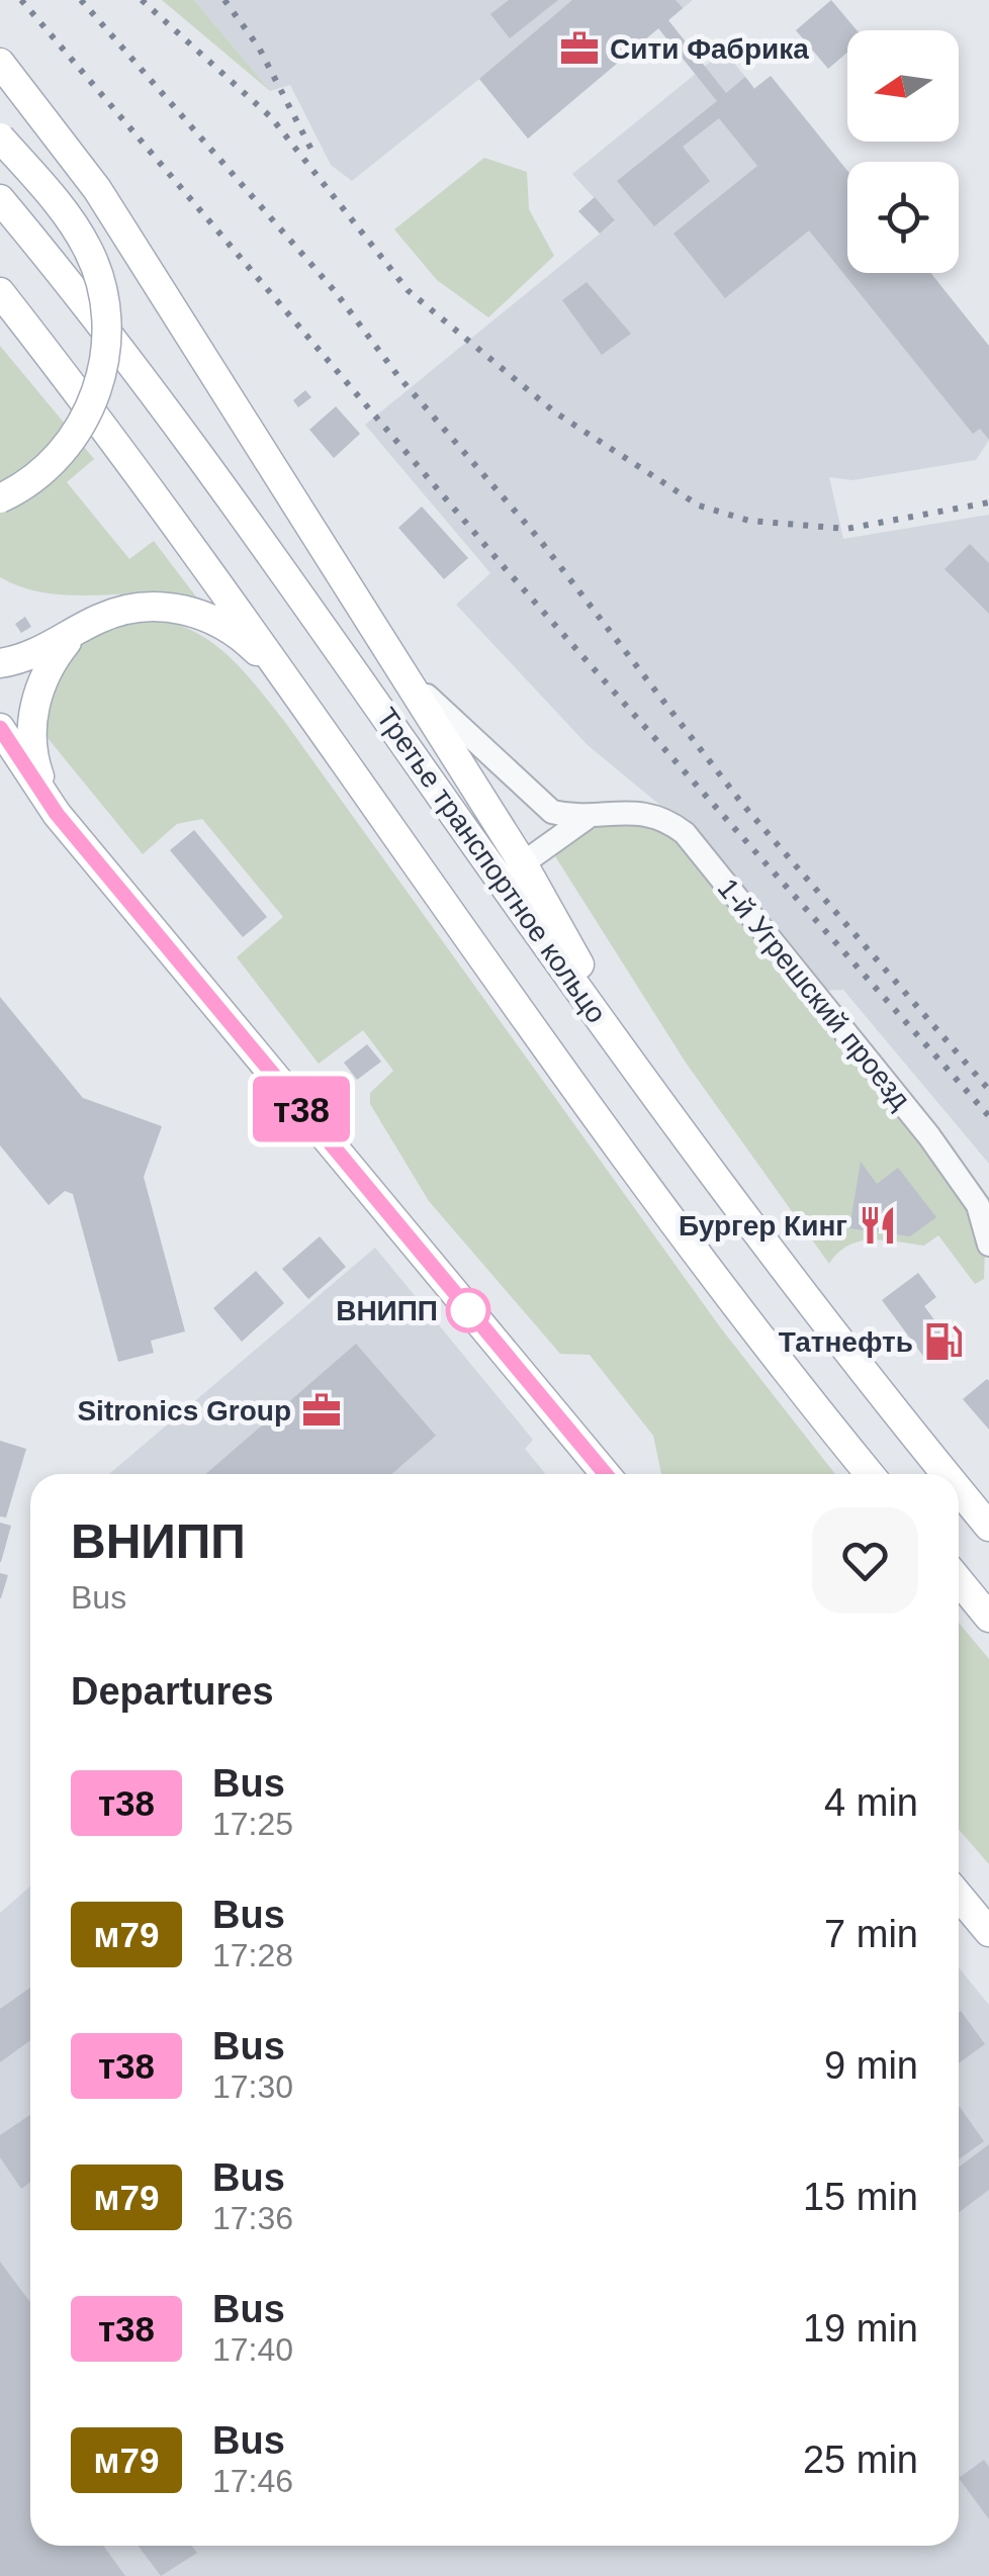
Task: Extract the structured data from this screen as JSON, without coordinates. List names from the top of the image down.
{
  "streets": {
    "main road": ["Третье транспортное кольцо"],
    "street": ["1-й Угрешский проезд"]
  },
  "places": {
    "office": ["Сити Фабрика", "Sitronics Group"],
    "restaurant": ["Бургер Кинг"],
    "other": ["ВНИПП"],
    "fuel station": ["Татнефть"]
  },
  "lines": ["bus line т38"],
  "north": "left",
  "page": {
    "on_map": "т38",
    "heading": [
      ["ВНИПП", "Bus"],
      "Departures"
    ],
    "list": [
      {
        "mark": "т38",
        "name": "Bus",
        "note": "17:25",
        "value": "4 min"
      },
      {
        "mark": "м79",
        "name": "Bus",
        "note": "17:28",
        "value": "7 min"
      },
      {
        "mark": "т38",
        "name": "Bus",
        "note": "17:30",
        "value": "9 min"
      },
      {
        "mark": "м79",
        "name": "Bus",
        "note": "17:36",
        "value": "15 min"
      },
      {
        "mark": "т38",
        "name": "Bus",
        "note": "17:40",
        "value": "19 min"
      },
      {
        "mark": "м79",
        "name": "Bus",
        "note": "17:46",
        "value": "25 min"
      }
    ]
  }
}
